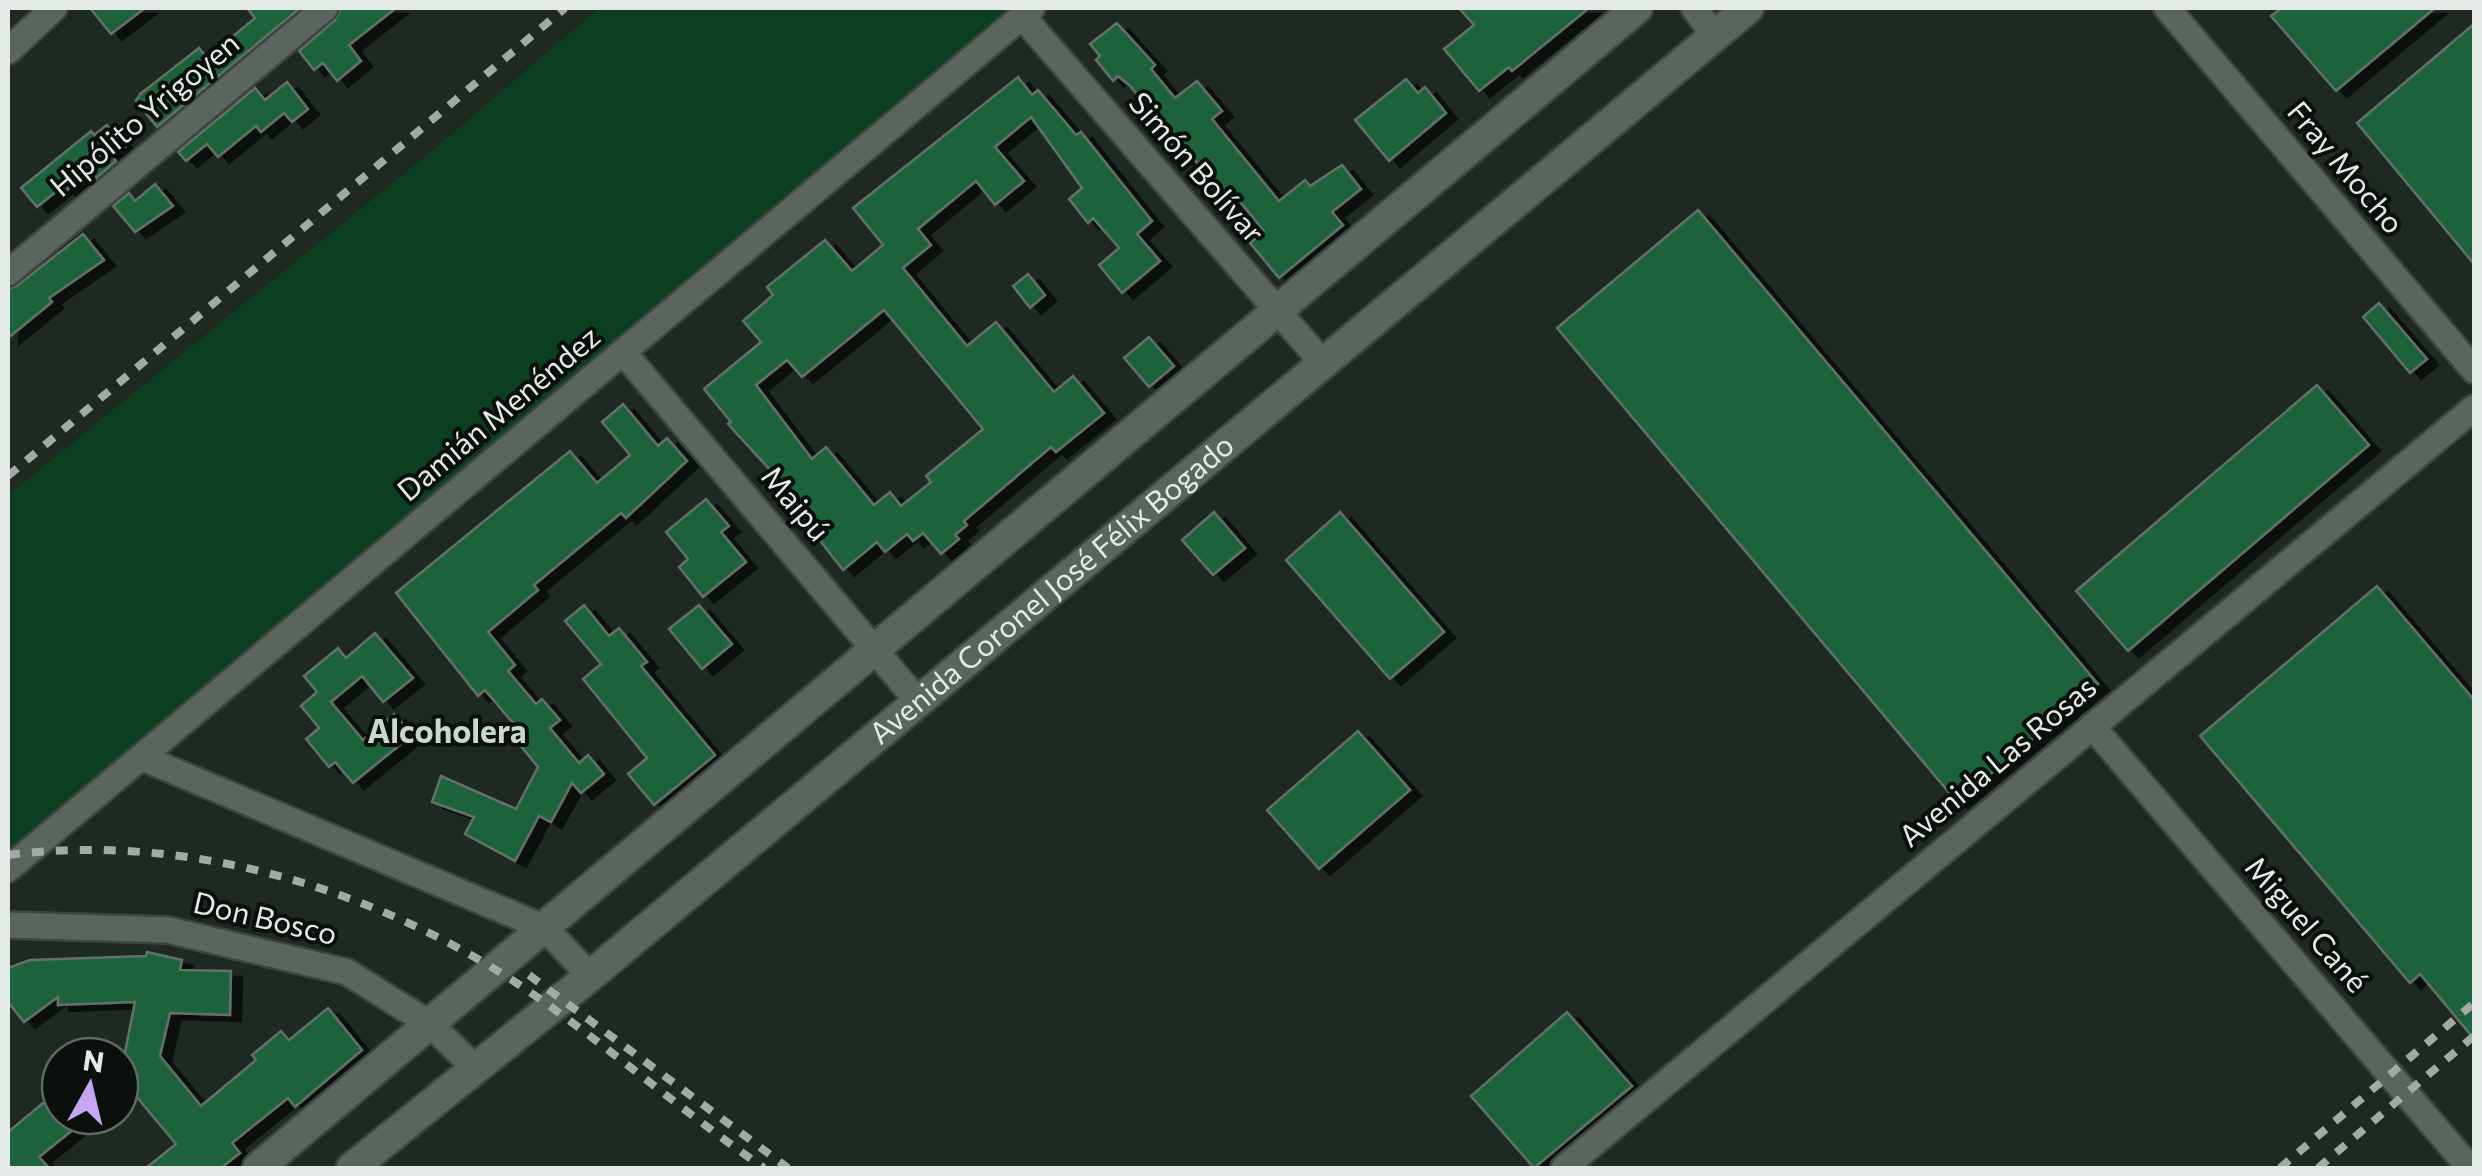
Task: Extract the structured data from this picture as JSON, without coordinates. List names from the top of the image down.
{
  "streets": {
    "main road": ["Avenida Coronel José Félix Bogado"],
    "street": [
      "Hipólito Yrigoyen",
      "Simón Bolívar",
      "Fray Mocho",
      "Damián Menéndez",
      "Maipú",
      "Avenida Las Rosas",
      "Don Bosco",
      "Miguel Cané"
    ]
  },
  "crossings": [
    ["Simón Bolívar", "Damián Menéndez"],
    ["Simón Bolívar", "Avenida Coronel José Félix Bogado"],
    ["Damián Menéndez", "Maipú"],
    ["Maipú", "Avenida Coronel José Félix Bogado"],
    ["Avenida Coronel José Félix Bogado", "Don Bosco"],
    ["Avenida Las Rosas", "Miguel Cané"]
  ],
  "districts": ["Alcoholera"],
  "north": "top"
}
